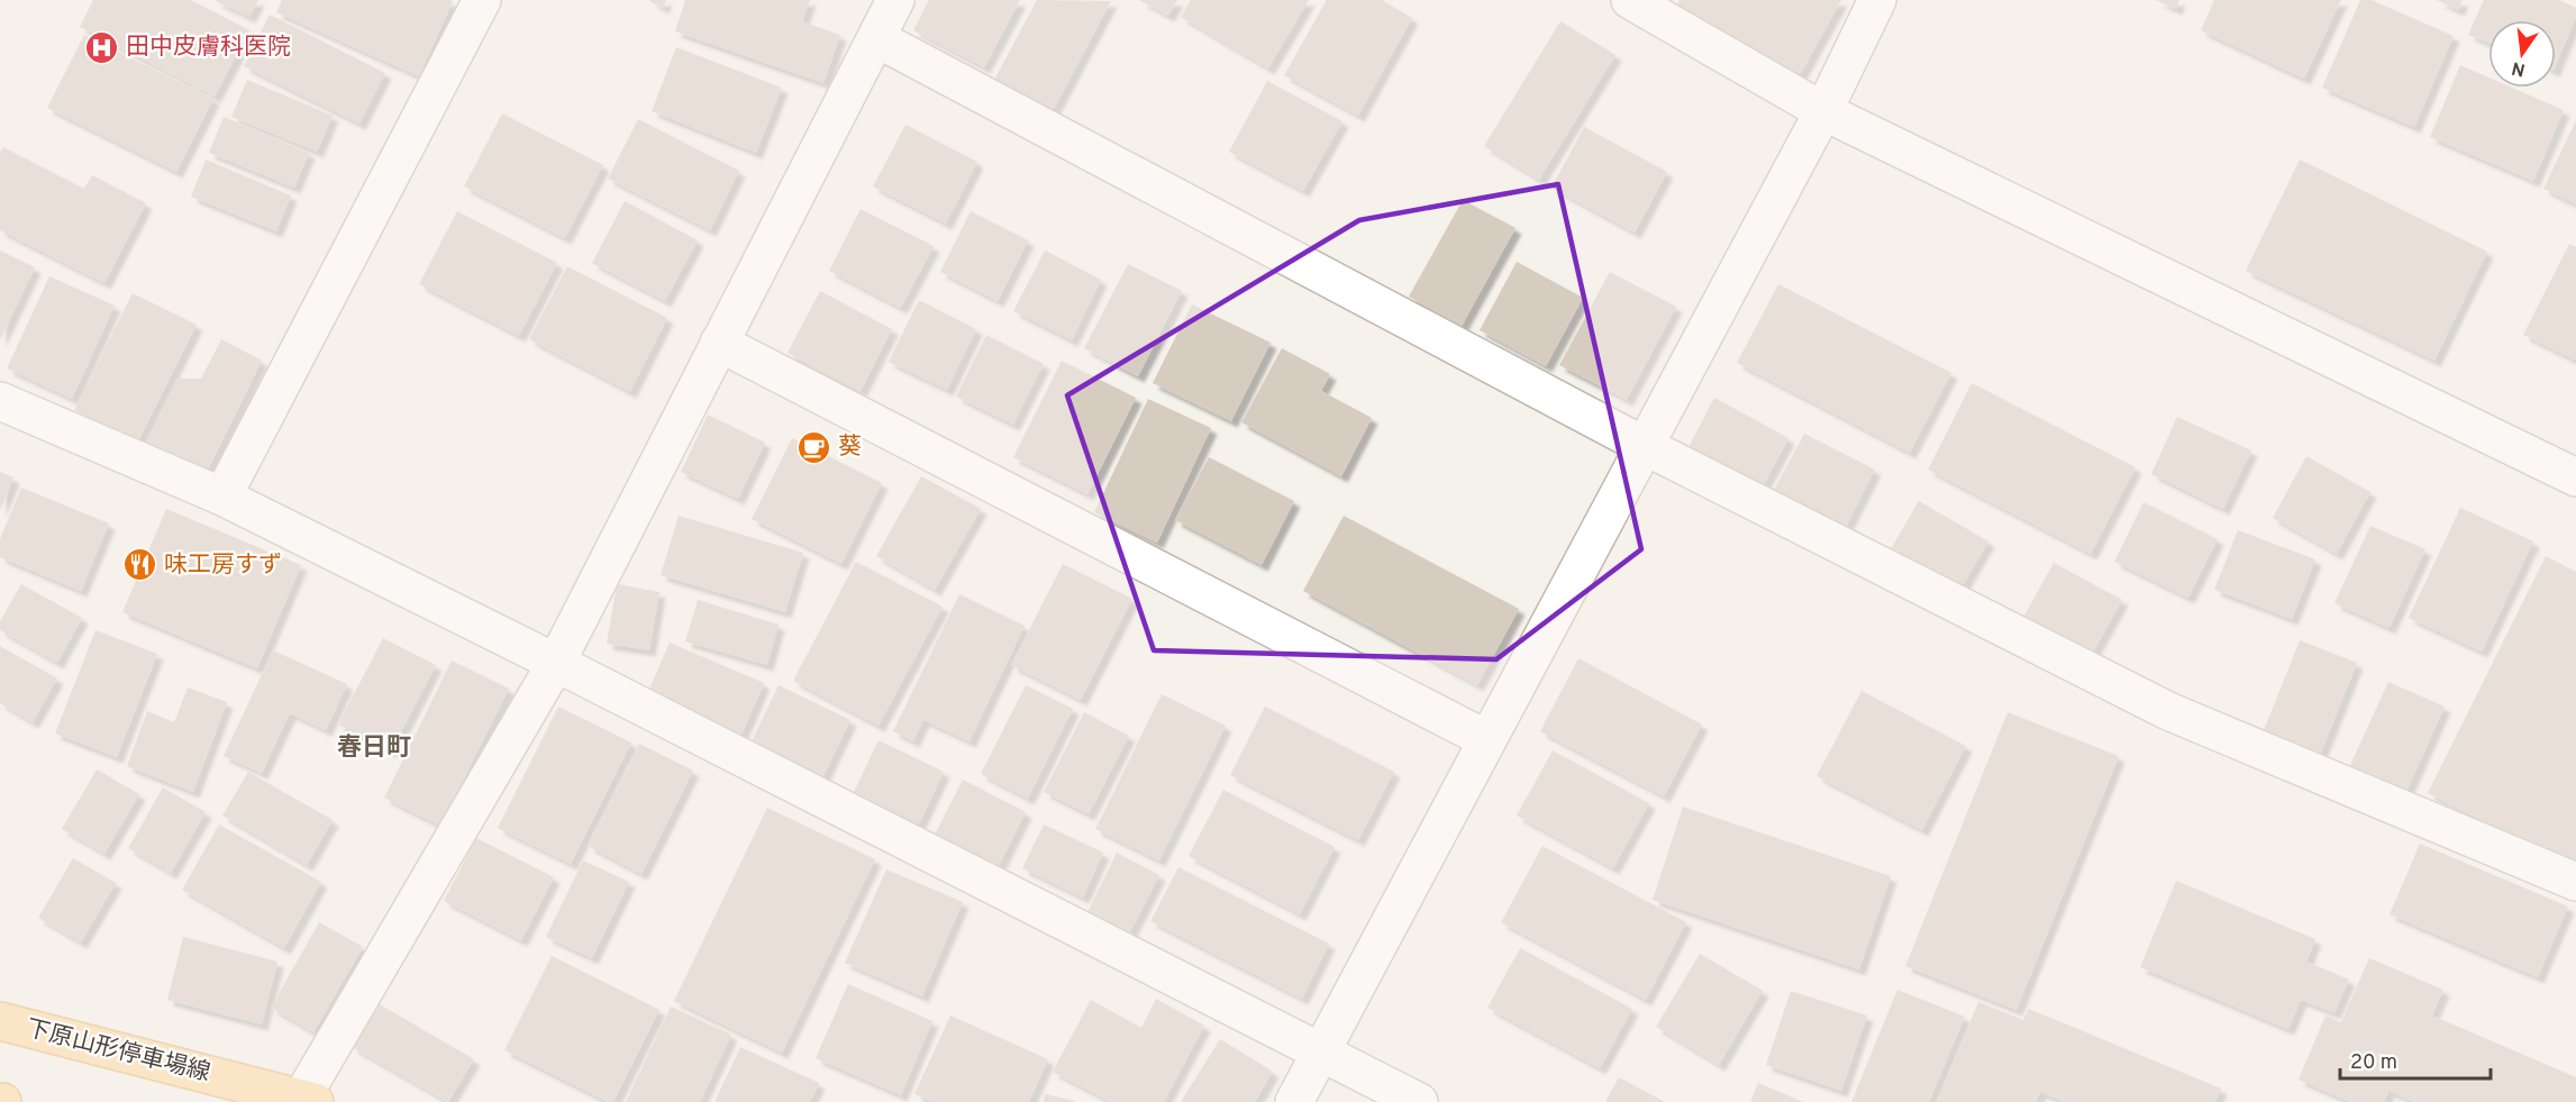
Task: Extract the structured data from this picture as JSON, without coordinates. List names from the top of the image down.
{
  "streets": {
    "main road": ["下原山形停車場線"]
  },
  "districts": ["春日町"],
  "places": {
    "hospital": ["田中皮膚科医院"],
    "cafe": ["葵"],
    "restaurant": ["味工房すず"]
  },
  "scale_bar": "20 m",
  "north": "bottom"
}
